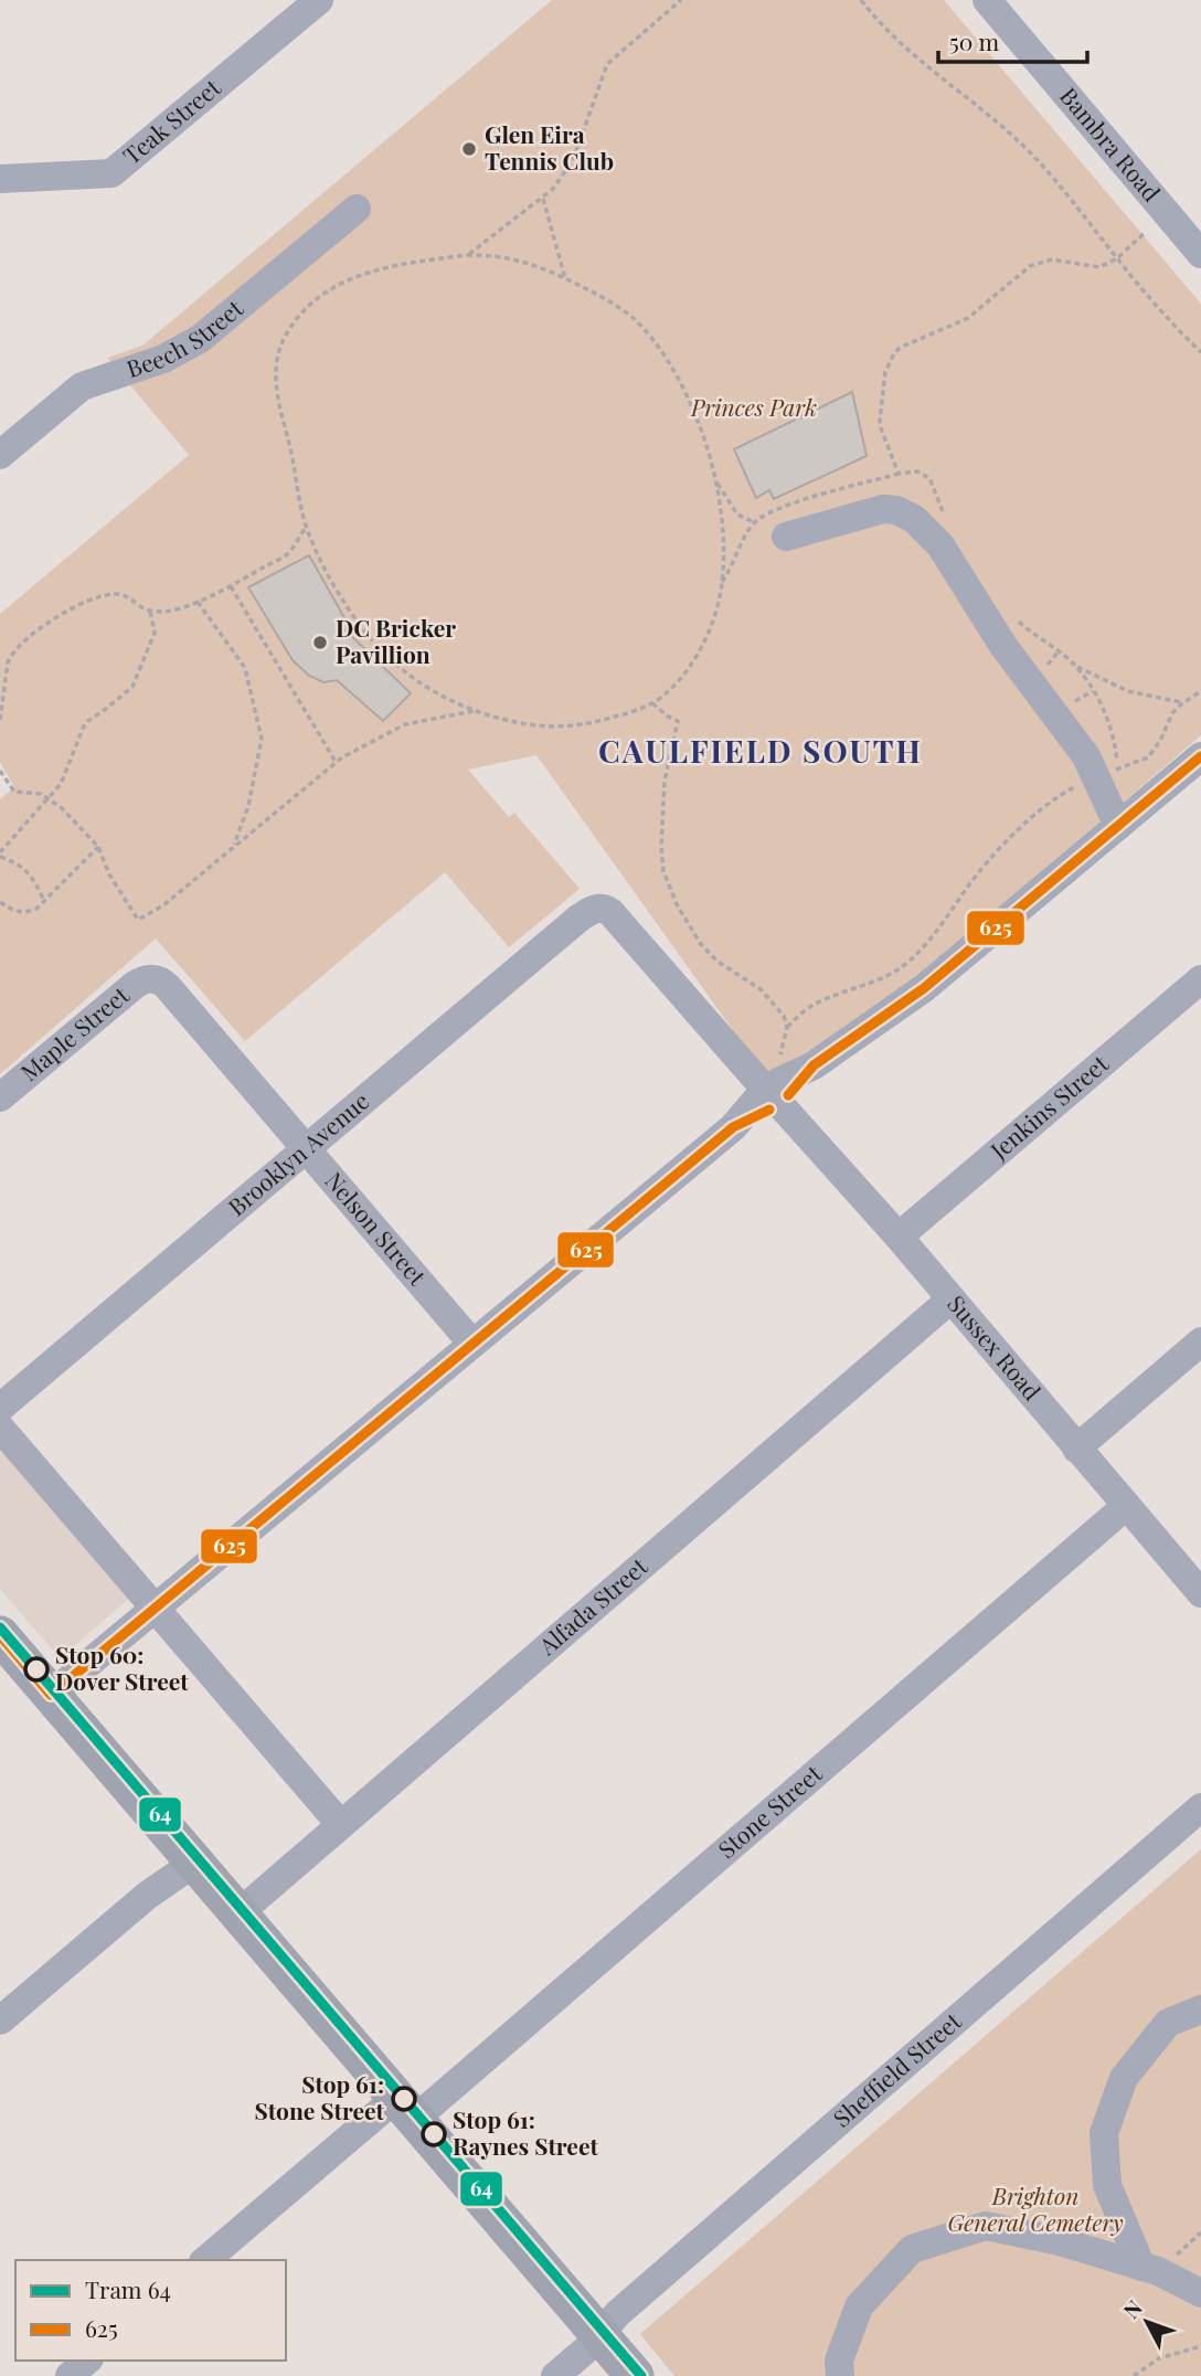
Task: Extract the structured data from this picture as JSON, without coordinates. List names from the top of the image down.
{
  "streets": {
    "street": [
      "Teak Street",
      "Bambra Road",
      "Beech Street",
      "Maple Street",
      "Jenkins Street",
      "Brooklyn Avenue",
      "Nelson Street",
      "Sussex Road",
      "Alfada Street",
      "Stone Street",
      "Sheffield Street"
    ]
  },
  "crossings": [
    ["Maple Street", "Nelson Street"],
    ["Jenkins Street", "Sussex Road"],
    ["Brooklyn Avenue", "Nelson Street"],
    ["Brooklyn Avenue", "Sussex Road"],
    ["Sussex Road", "Alfada Street"],
    ["Sussex Road", "Stone Street"]
  ],
  "districts": ["CAULFIELD SOUTH"],
  "parks": ["Princes Park", "Brighton General Cemetery"],
  "places": [
    "Glen Eira Tennis Club",
    "DC Bricker Pavillion",
    "Stop 60: Dover Street",
    "Stop 61: Stone Street",
    "Stop 61: Raynes Street"
  ],
  "lines": ["transit line 625", "tram line 64"],
  "legend": ["Tram 64", "625"],
  "scale_bar": "50 m",
  "north": "top left"
}
